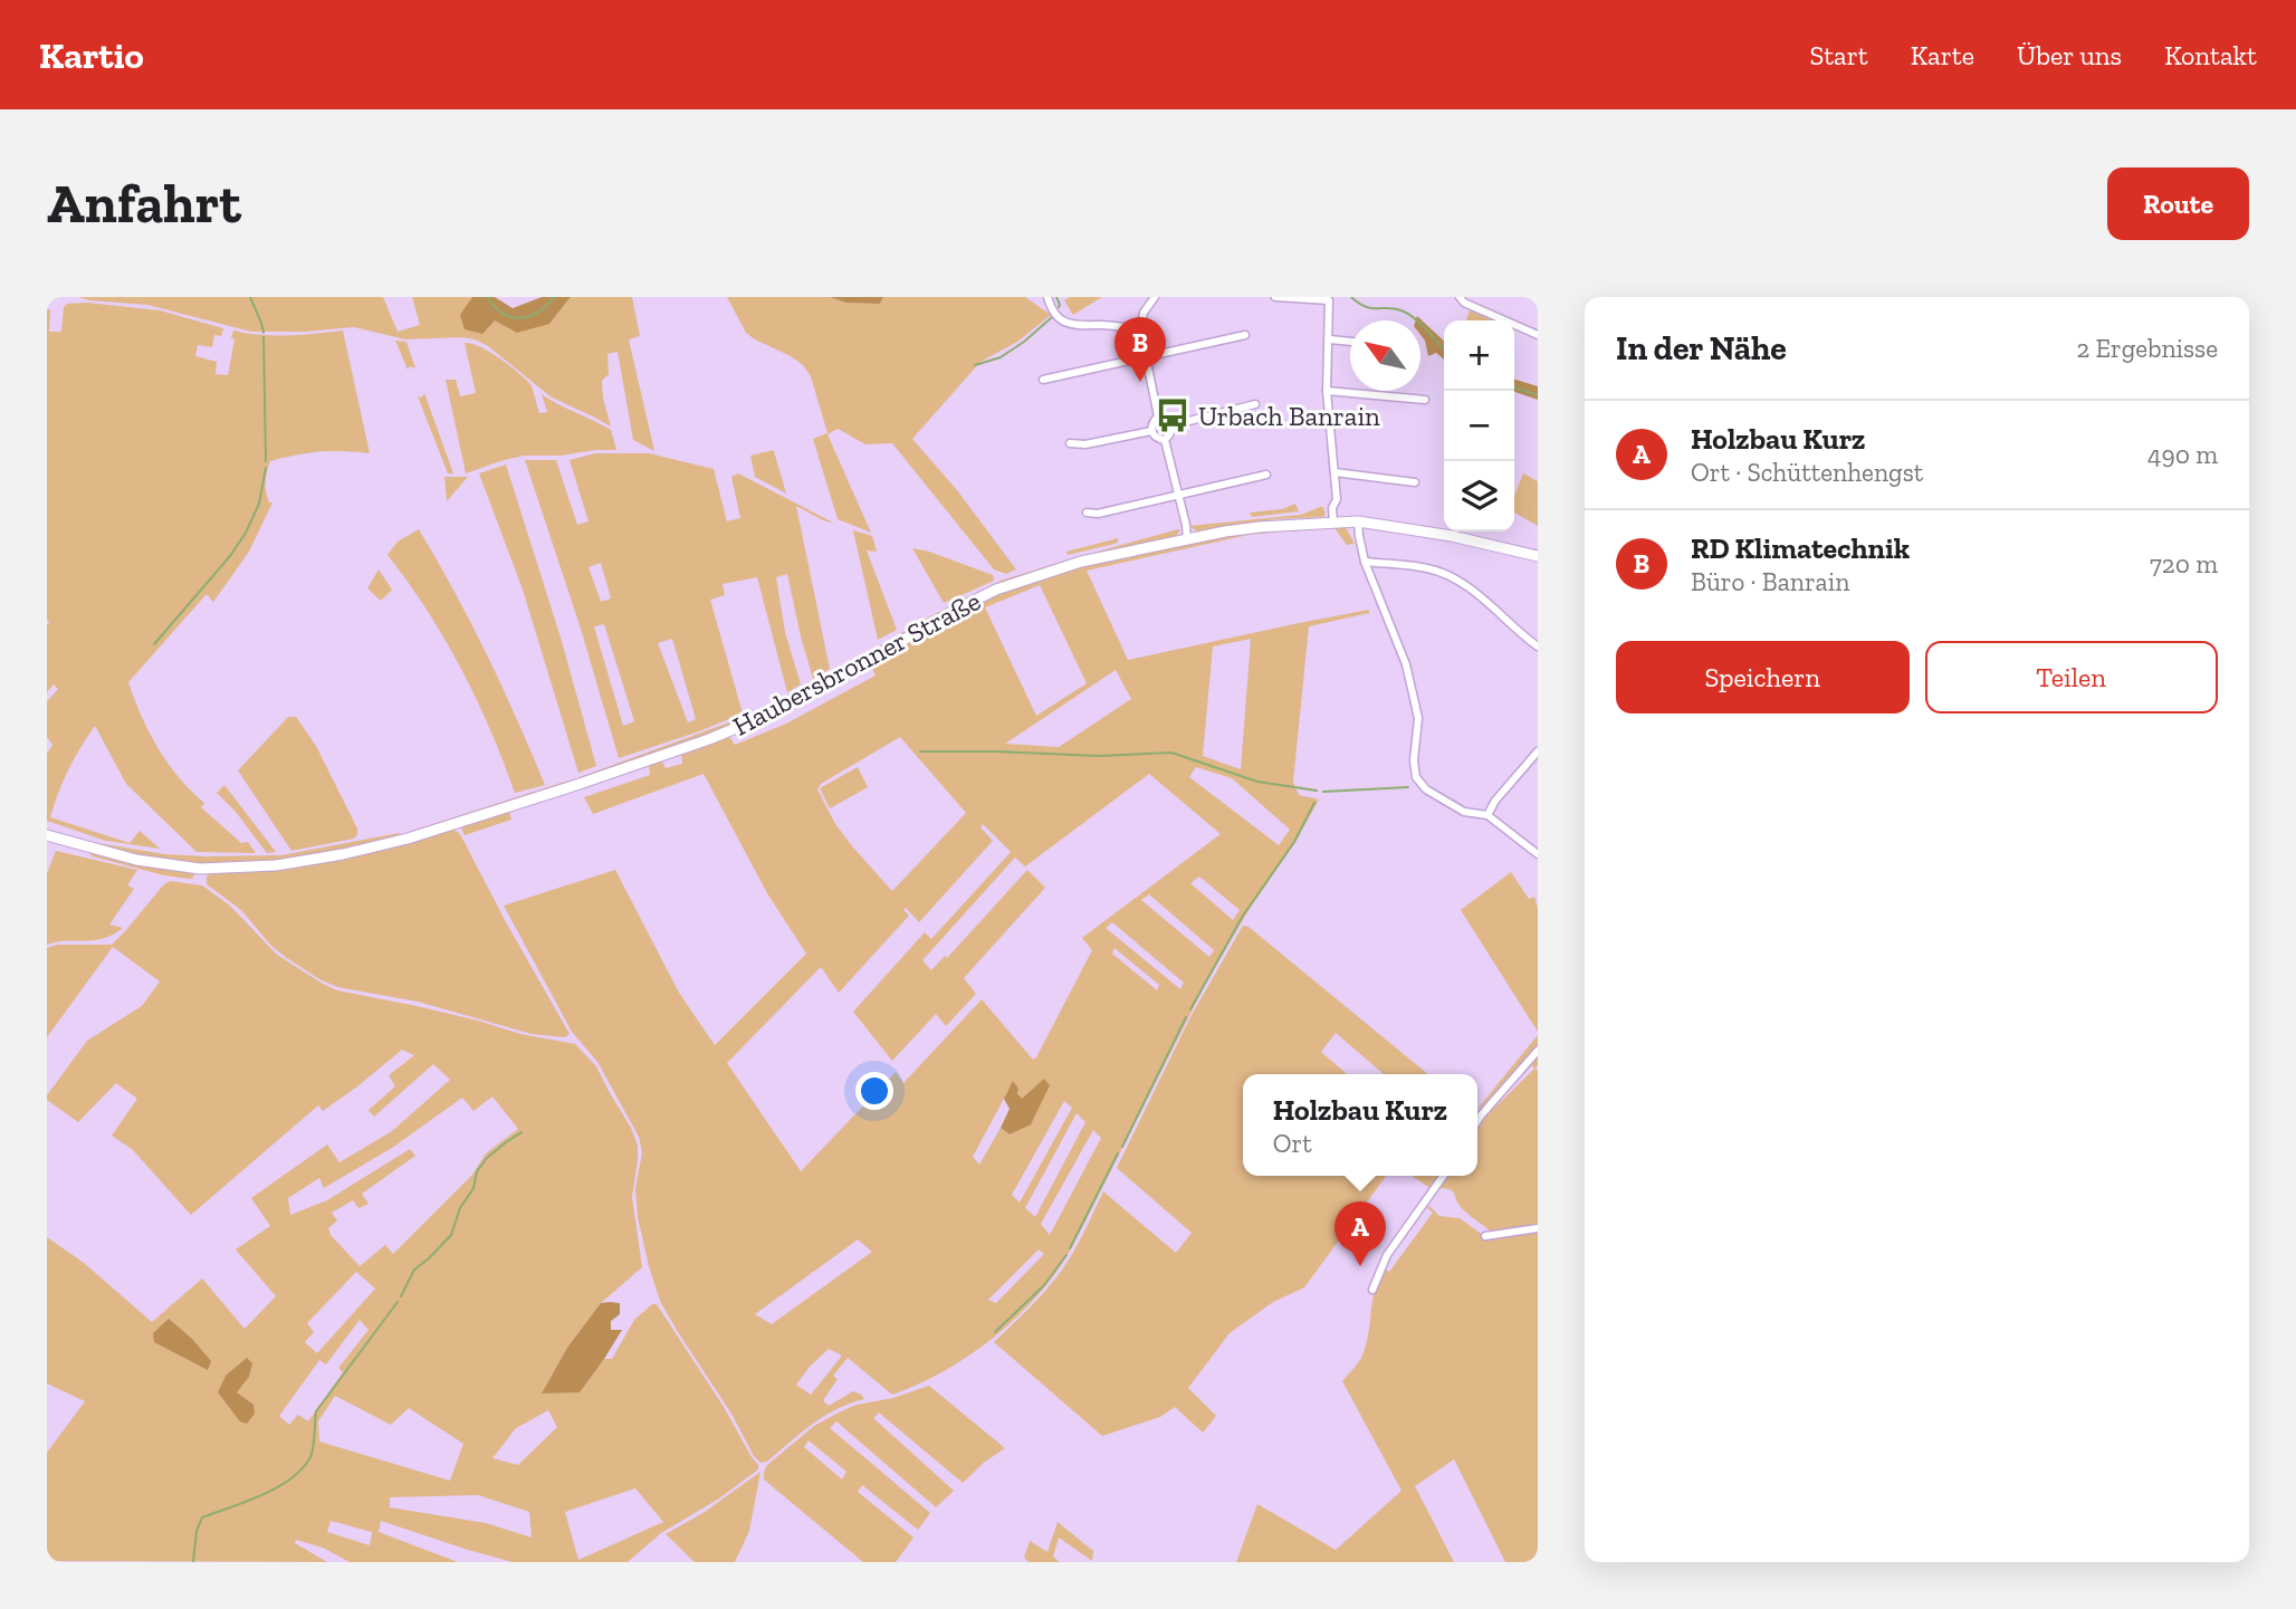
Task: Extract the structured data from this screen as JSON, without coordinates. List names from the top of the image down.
{
  "streets": {
    "street": ["Haubersbronner Straße"]
  },
  "places": {
    "bus stop": ["Urbach Banrain"]
  },
  "north": "top left",
  "page": {
    "header": "Kartio",
    "nav": [
      "Start",
      "Karte",
      "Über uns",
      "Kontakt"
    ],
    "buttons": [
      "Route",
      ["Speichern", "Teilen"]
    ],
    "title": "Anfahrt",
    "heading": ["In der Nähe", "2 Ergebnisse"],
    "pins": ["B", "A"],
    "map_buttons": ["+", "−"],
    "list": [
      {
        "mark": "A",
        "name": "Holzbau Kurz",
        "note": "Ort · Schüttenhengst",
        "value": "490 m"
      },
      {
        "mark": "B",
        "name": "RD Klimatechnik",
        "note": "Büro · Banrain",
        "value": "720 m"
      }
    ],
    "popup": ["Holzbau Kurz", "Ort"]
  }
}
